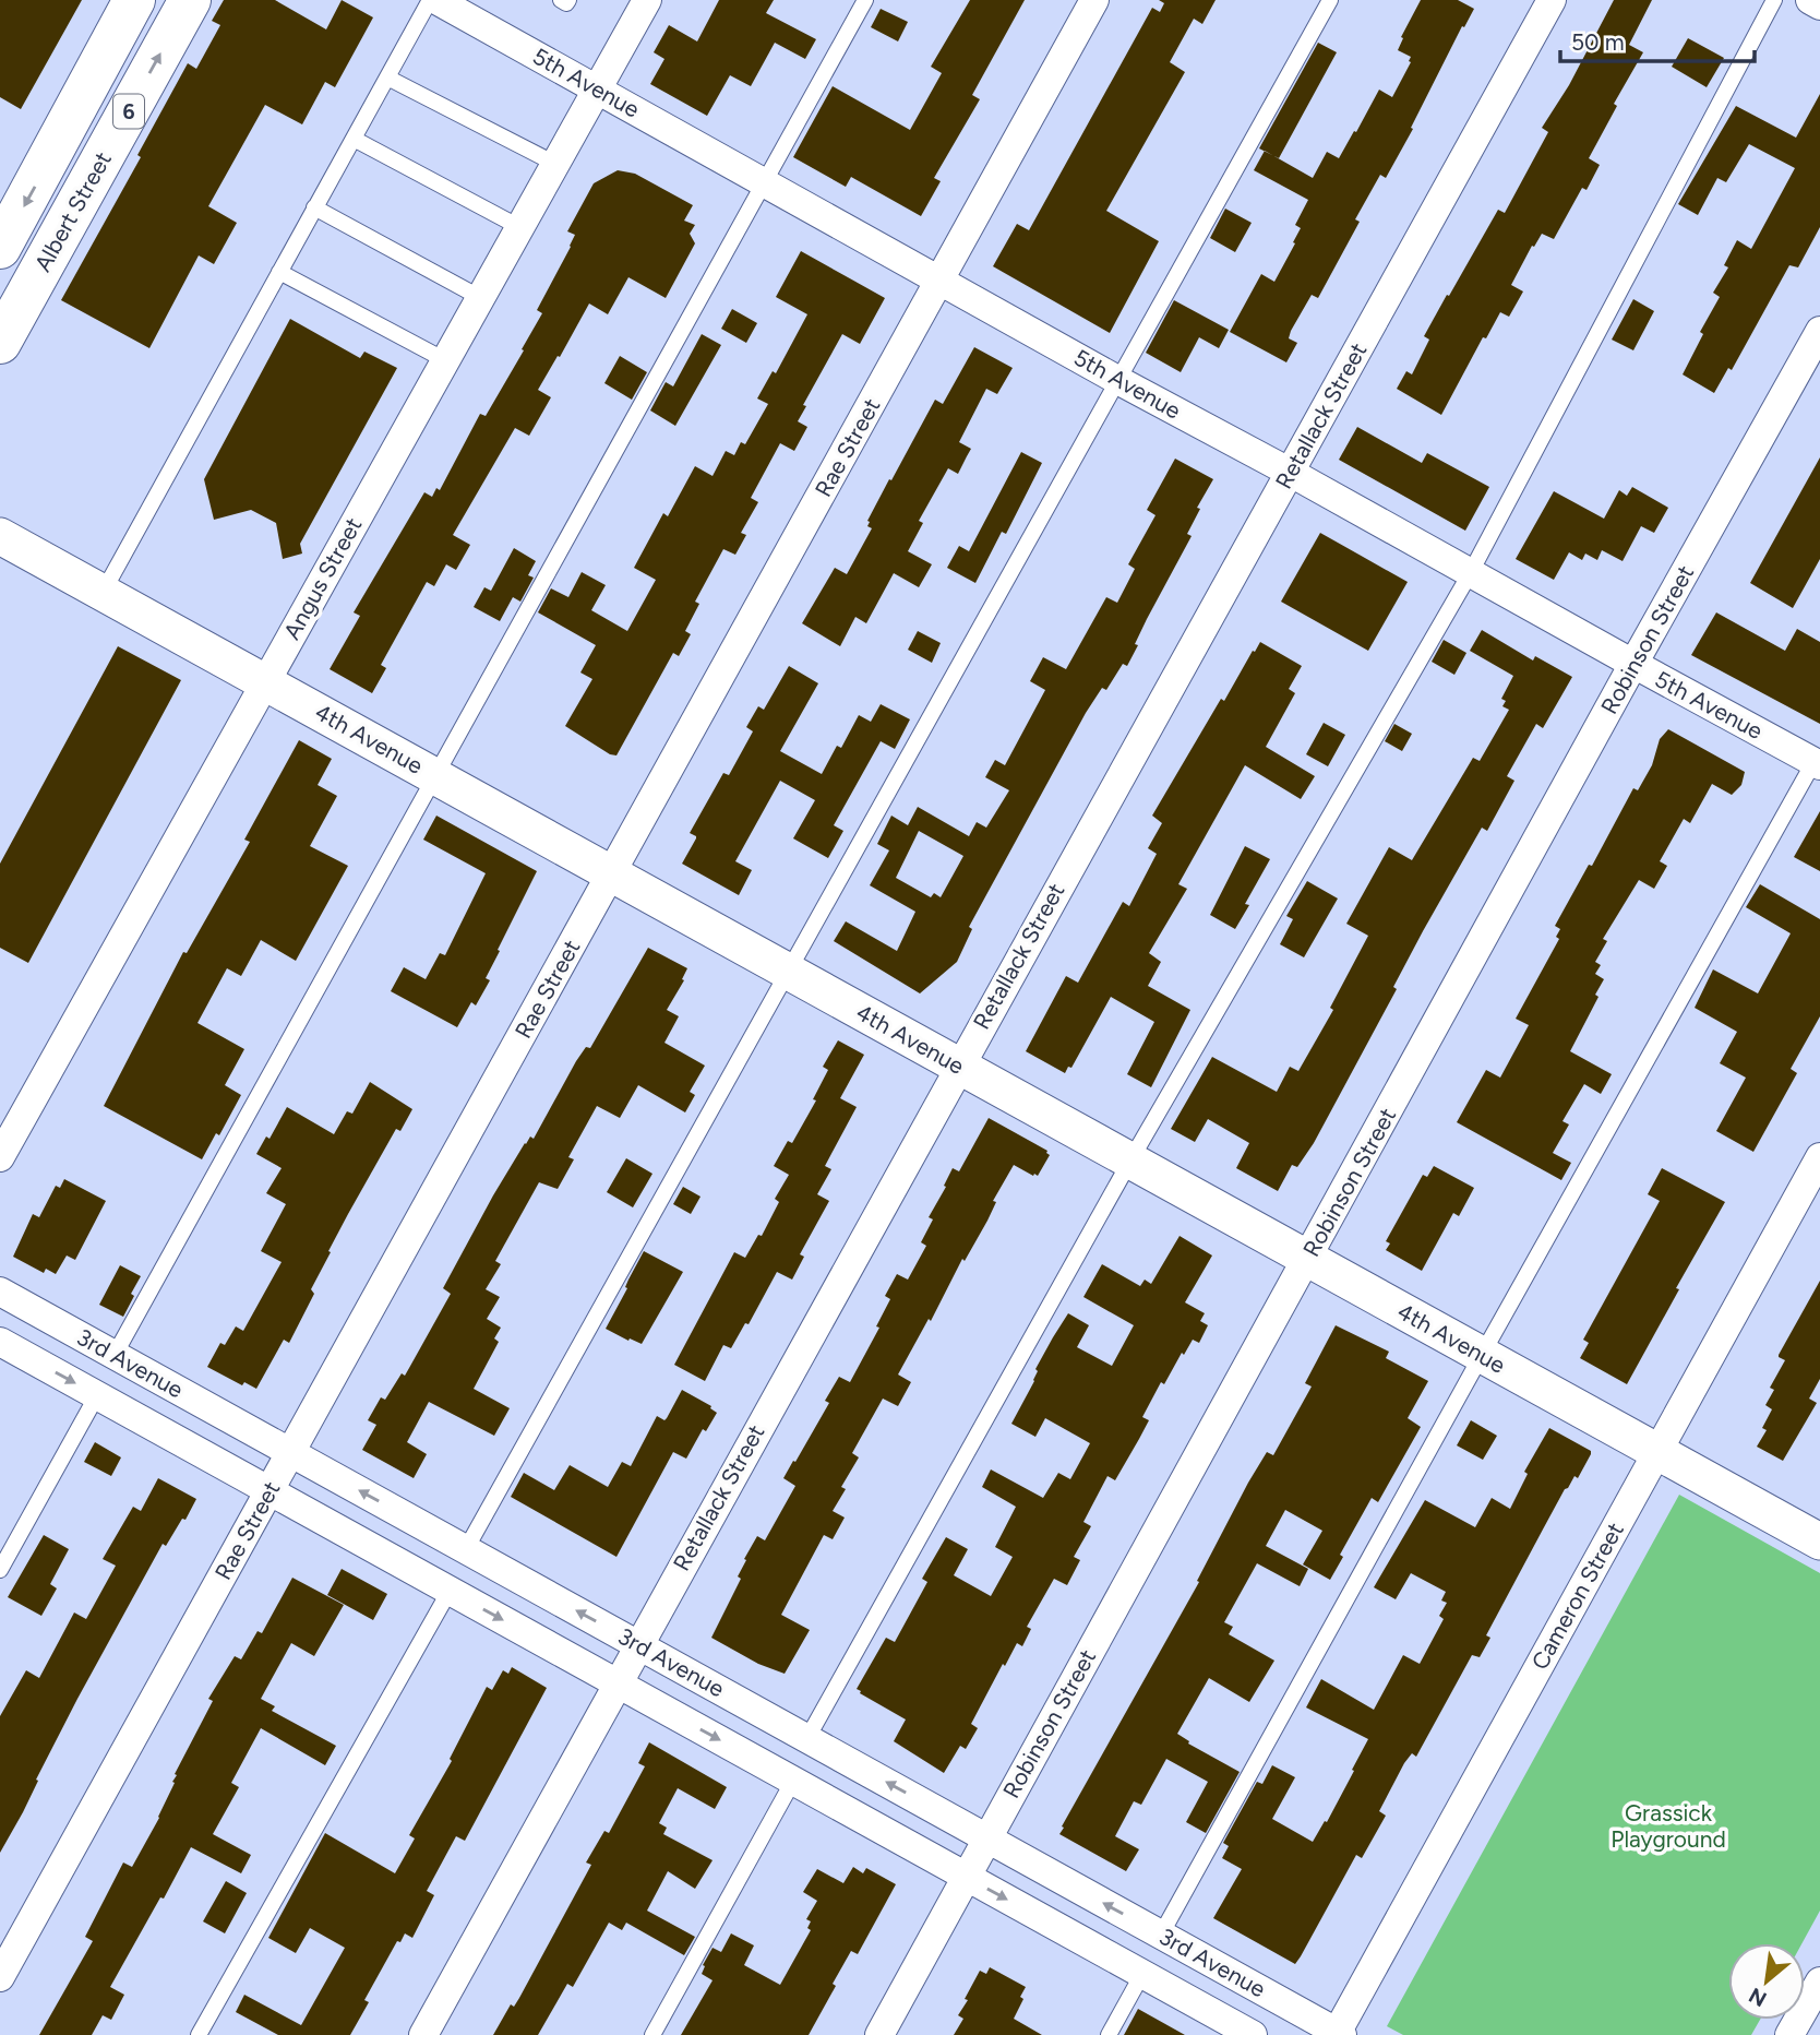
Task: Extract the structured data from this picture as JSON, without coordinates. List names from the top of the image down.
{
  "streets": {
    "main road": ["6", "Albert Street"],
    "street": [
      "5th Avenue",
      "Retallack Street",
      "Rae Street",
      "Angus Street",
      "Robinson Street",
      "4th Avenue",
      "3rd Avenue",
      "Cameron Street"
    ]
  },
  "crossings": [
    ["5th Avenue", "Retallack Street"],
    ["5th Avenue", "Rae Street"],
    ["5th Avenue", "Angus Street"],
    ["5th Avenue", "Robinson Street"],
    ["Retallack Street", "4th Avenue"],
    ["Retallack Street", "3rd Avenue"],
    ["Rae Street", "4th Avenue"],
    ["Rae Street", "3rd Avenue"],
    ["Angus Street", "4th Avenue"],
    ["Robinson Street", "4th Avenue"],
    ["Robinson Street", "3rd Avenue"],
    ["4th Avenue", "Cameron Street"],
    ["3rd Avenue", "Cameron Street"]
  ],
  "parks": ["Grassick Playground"],
  "scale_bar": "50 m",
  "north": "bottom left"
}
